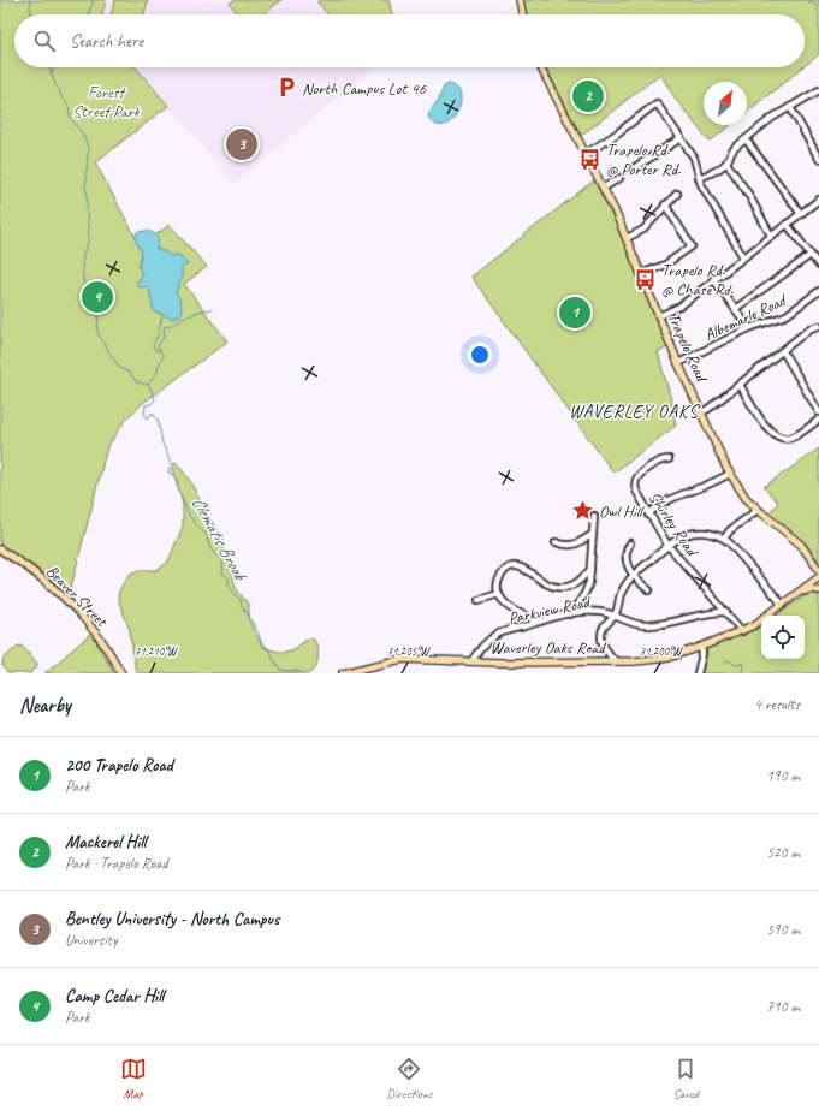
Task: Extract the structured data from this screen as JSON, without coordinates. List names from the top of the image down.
{
  "streets": {
    "main road": ["Trapelo Road", "Beaver Street", "Waverley Oaks Road"],
    "street": ["Albemarle Road", "Shirley Road", "Parkview Road"]
  },
  "crossings": [
    ["Albemarle Road", "Trapelo Road"],
    ["Shirley Road", "Parkview Road"],
    ["Shirley Road", "Waverley Oaks Road"],
    ["Parkview Road", "Waverley Oaks Road"]
  ],
  "districts": ["WAVERLEY OAKS"],
  "water": ["Clematis Brook"],
  "parks": ["Forest Street Park"],
  "places": {
    "parking": ["North Campus Lot 46"],
    "bus stop": ["Trapelo Rd. @ Porter Rd.", "Trapelo Rd. @ Chase Rd."],
    "place": ["Owl Hill"]
  },
  "north": "top right",
  "page": {
    "search": "Search here",
    "pins": [
      "2",
      "3",
      "4",
      "1"
    ],
    "heading": ["Nearby", "4 results"],
    "list": [
      {
        "mark": "1",
        "name": "200 Trapelo Road",
        "note": "Park",
        "value": "190 m"
      },
      {
        "mark": "2",
        "name": "Mackerel Hill",
        "note": "Park · Trapelo Road",
        "value": "520 m"
      },
      {
        "mark": "3",
        "name": "Bentley University - North Campus",
        "note": "University",
        "value": "590 m"
      },
      {
        "mark": "4",
        "name": "Camp Cedar Hill",
        "note": "Park",
        "value": "710 m"
      }
    ],
    "nav": ["Map", "Directions", "Saved"]
  },
  "coordinates": ["71.210°W", "71.205°W", "71.200°W"]
}
